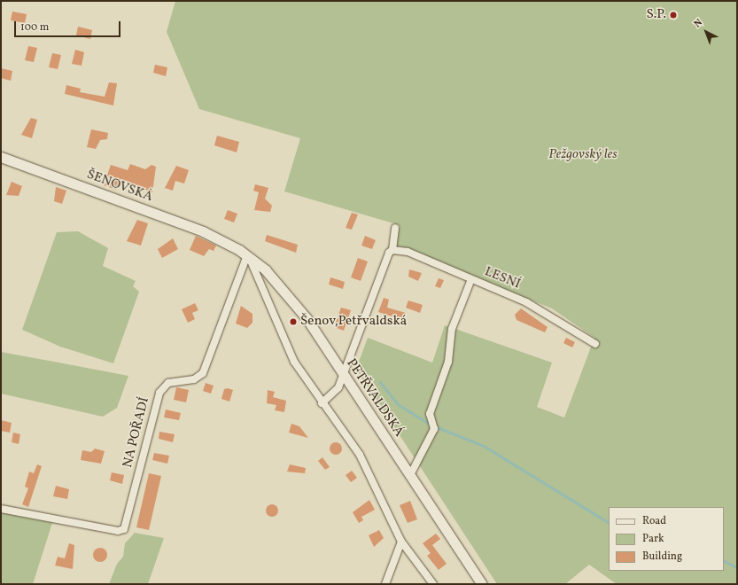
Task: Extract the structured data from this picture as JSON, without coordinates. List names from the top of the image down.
{
  "streets": {
    "main road": ["ŠENOVSKÁ", "PETŘVALDSKÁ"],
    "street": ["LESNÍ", "NA POŘADÍ"]
  },
  "crossings": [
    ["ŠENOVSKÁ", "PETŘVALDSKÁ"],
    ["PETŘVALDSKÁ", "NA POŘADÍ"]
  ],
  "parks": ["Pežgovský les"],
  "places": ["S.P.", "Šenov,Petřvaldská"],
  "legend": ["Road", "Park", "Building"],
  "scale_bar": "100 m",
  "north": "top left"
}
